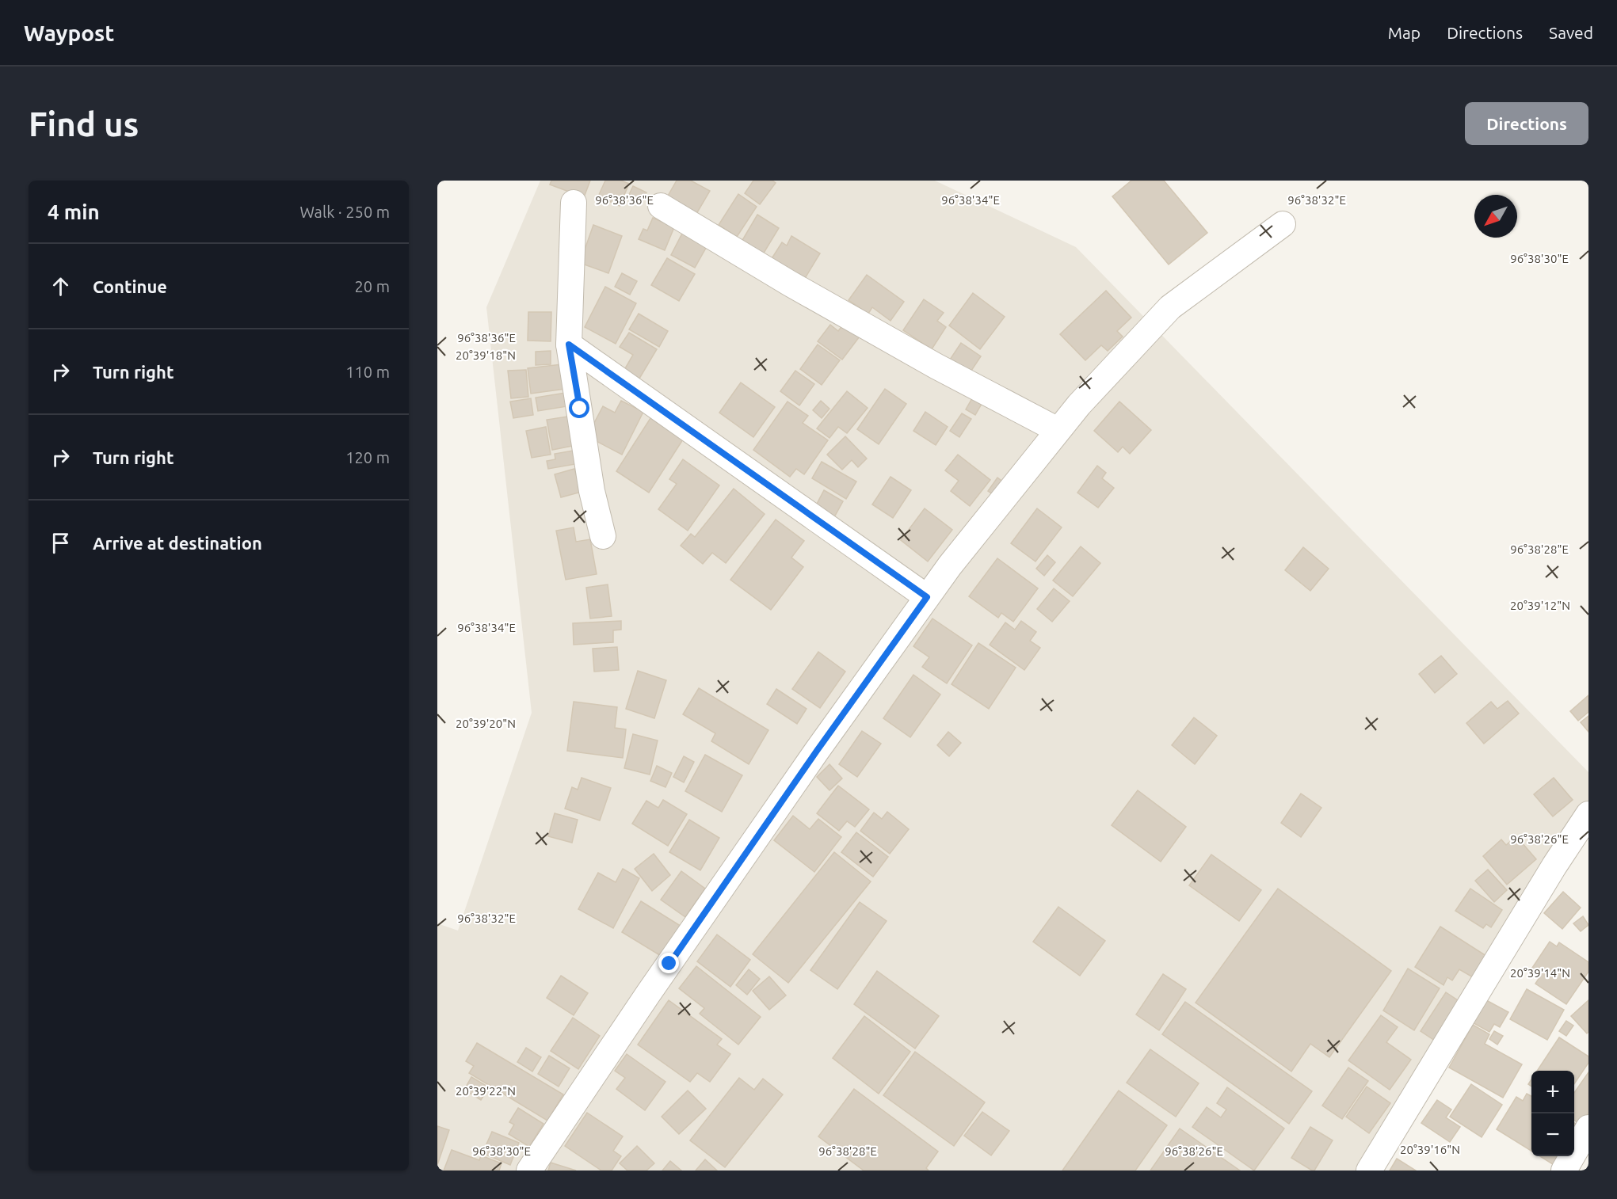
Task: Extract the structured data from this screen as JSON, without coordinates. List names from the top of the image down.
{
  "north": "bottom left",
  "page": {
    "header": "Waypost",
    "nav": ["Map", "Directions", "Saved"],
    "buttons": "Directions",
    "title": "Find us",
    "heading": ["4 min", "Walk · 250 m"],
    "list": [
      ["Continue", "20 m"],
      ["Turn right", "110 m"],
      ["Turn right", "120 m"],
      "Arrive at destination"
    ],
    "map_buttons": ["+", "−"]
  },
  "coordinates": [
    "96°38'36\"E",
    "96°38'34\"E",
    "96°38'32\"E",
    "96°38'30\"E",
    "20°39'18\"N",
    "96°38'28\"E",
    "20°39'12\"N",
    "20°39'20\"N",
    "96°38'26\"E",
    "20°39'14\"N",
    "20°39'22\"N",
    "20°39'16\"N"
  ]
}
